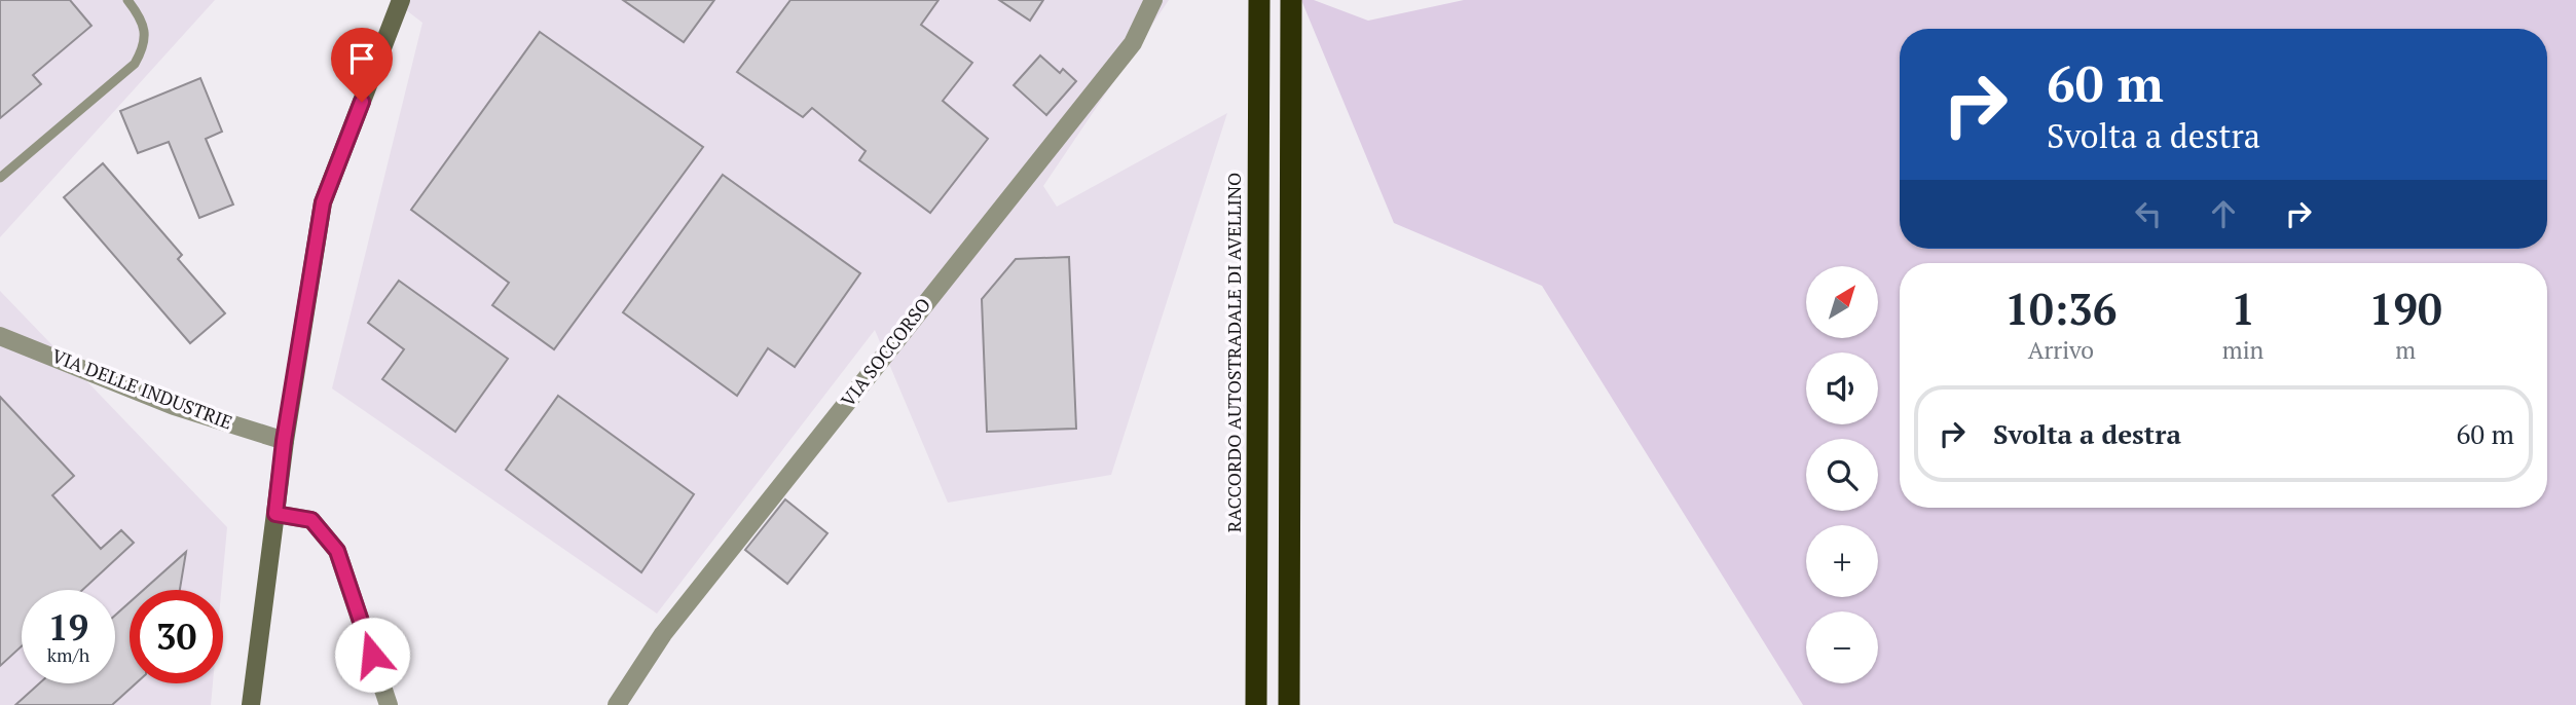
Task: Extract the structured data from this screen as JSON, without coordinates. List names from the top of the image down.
{
  "streets": {
    "highway": ["RACCORDO AUTOSTRADALE DI AVELLINO"],
    "street": ["VIA SOCCORSO", "VIA DELLE INDUSTRIE"]
  },
  "north": "top right",
  "page": {
    "turn": ["60 m", "Svolta a destra"],
    "eta": [
      "10:36",
      "Arrivo",
      "1",
      "min",
      "190",
      "m"
    ],
    "map_buttons": ["+", "−"],
    "list": [
      {
        "name": "Svolta a destra",
        "value": "60 m"
      }
    ],
    "speed": "19 km/h",
    "limit": "30"
  }
}
